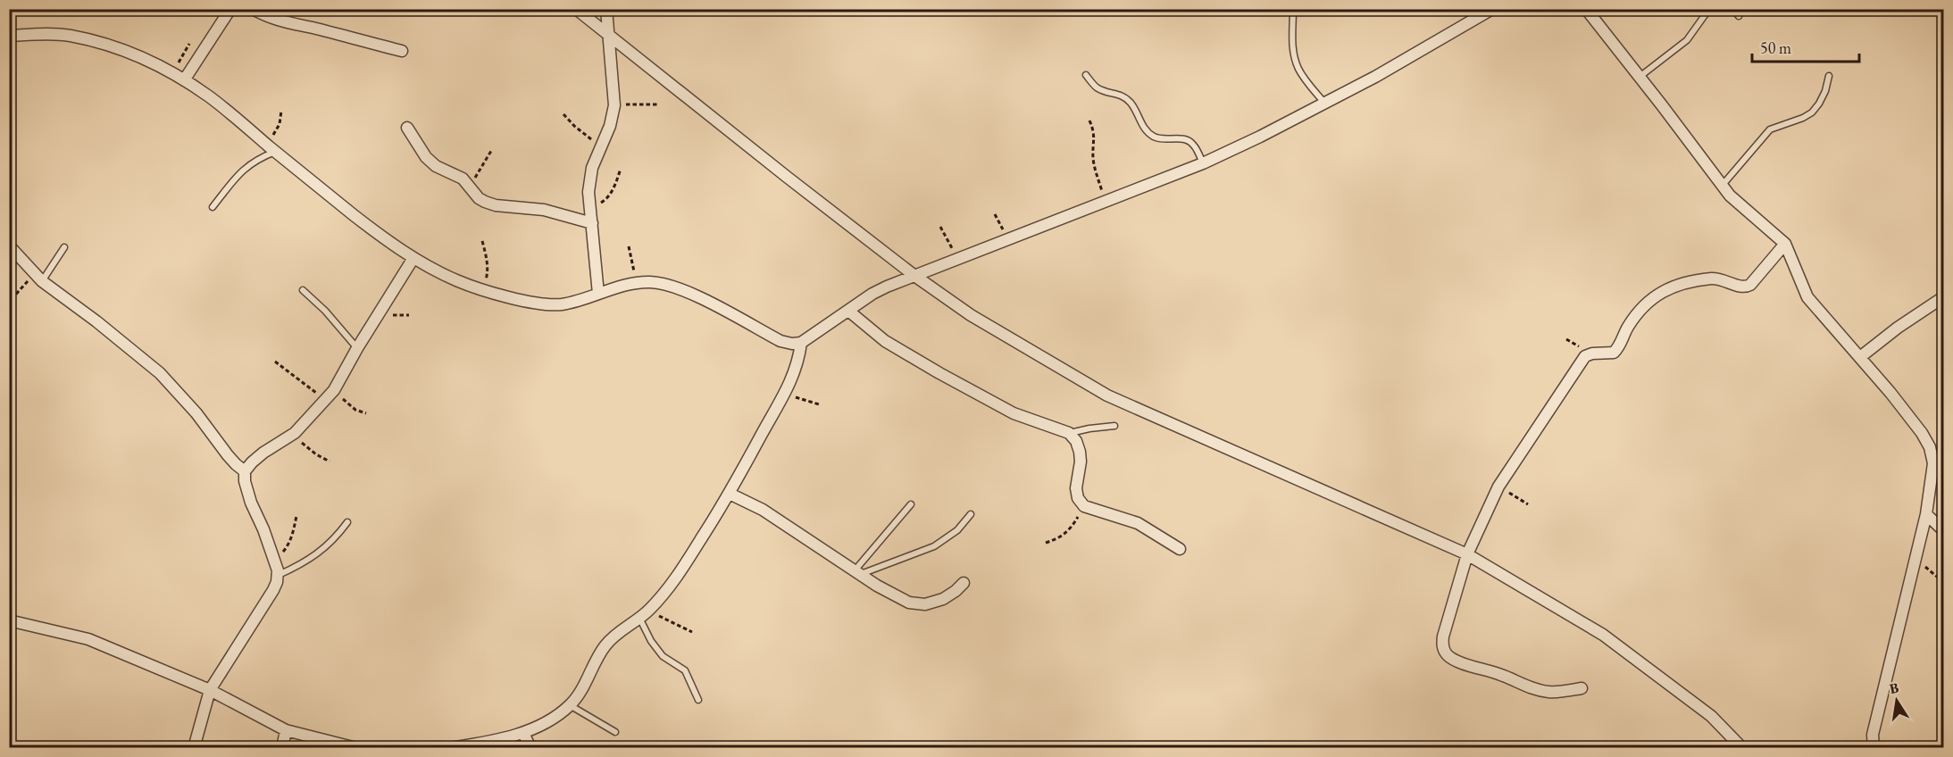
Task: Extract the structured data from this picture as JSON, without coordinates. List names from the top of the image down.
{
  "scale_bar": "50 m",
  "north": "top"
}
